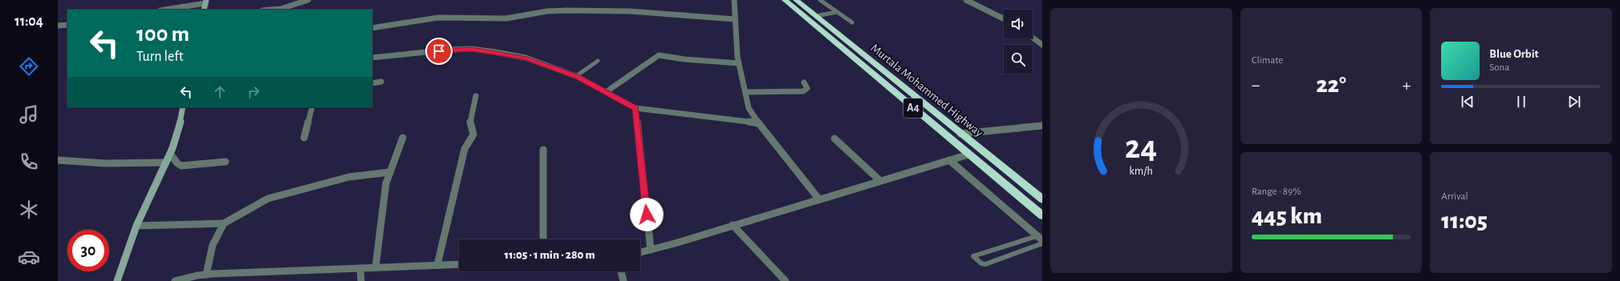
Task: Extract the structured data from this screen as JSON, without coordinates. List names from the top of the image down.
{
  "streets": {
    "highway": ["Murtala Mohammed Highway", "A4"]
  },
  "page": {
    "tabs": "11:04",
    "tile": [
      "Climate",
      ["Range · 89%", "445 km"],
      ["Arrival", "11:05"]
    ],
    "turn": ["100 m", "Turn left"],
    "song": ["Blue Orbit", "Sona"],
    "heat": ["−", "22°", "+"],
    "limit": "30",
    "trip": "11:05 · 1 min · 280 m",
    "gauge": ["24", "km/h"]
  }
}
